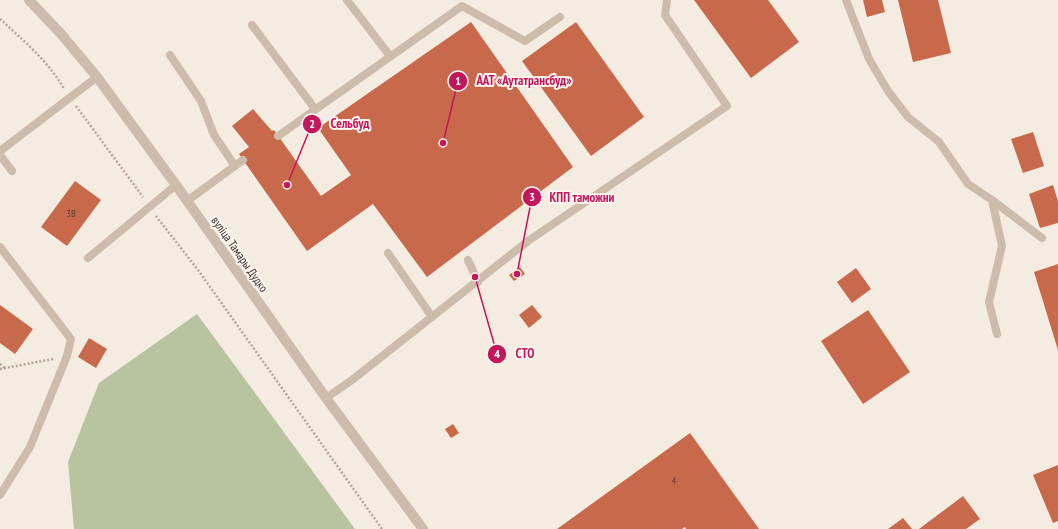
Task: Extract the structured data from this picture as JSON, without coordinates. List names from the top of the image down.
{
  "streets": {
    "street": ["вуліца Тамары Дудко"]
  },
  "places": [
    "ААТ «Аутатрансбуд»",
    "Сельбуд",
    "КПП таможни",
    "СТО"
  ],
  "house_numbers": ["3В", "4"]
}
